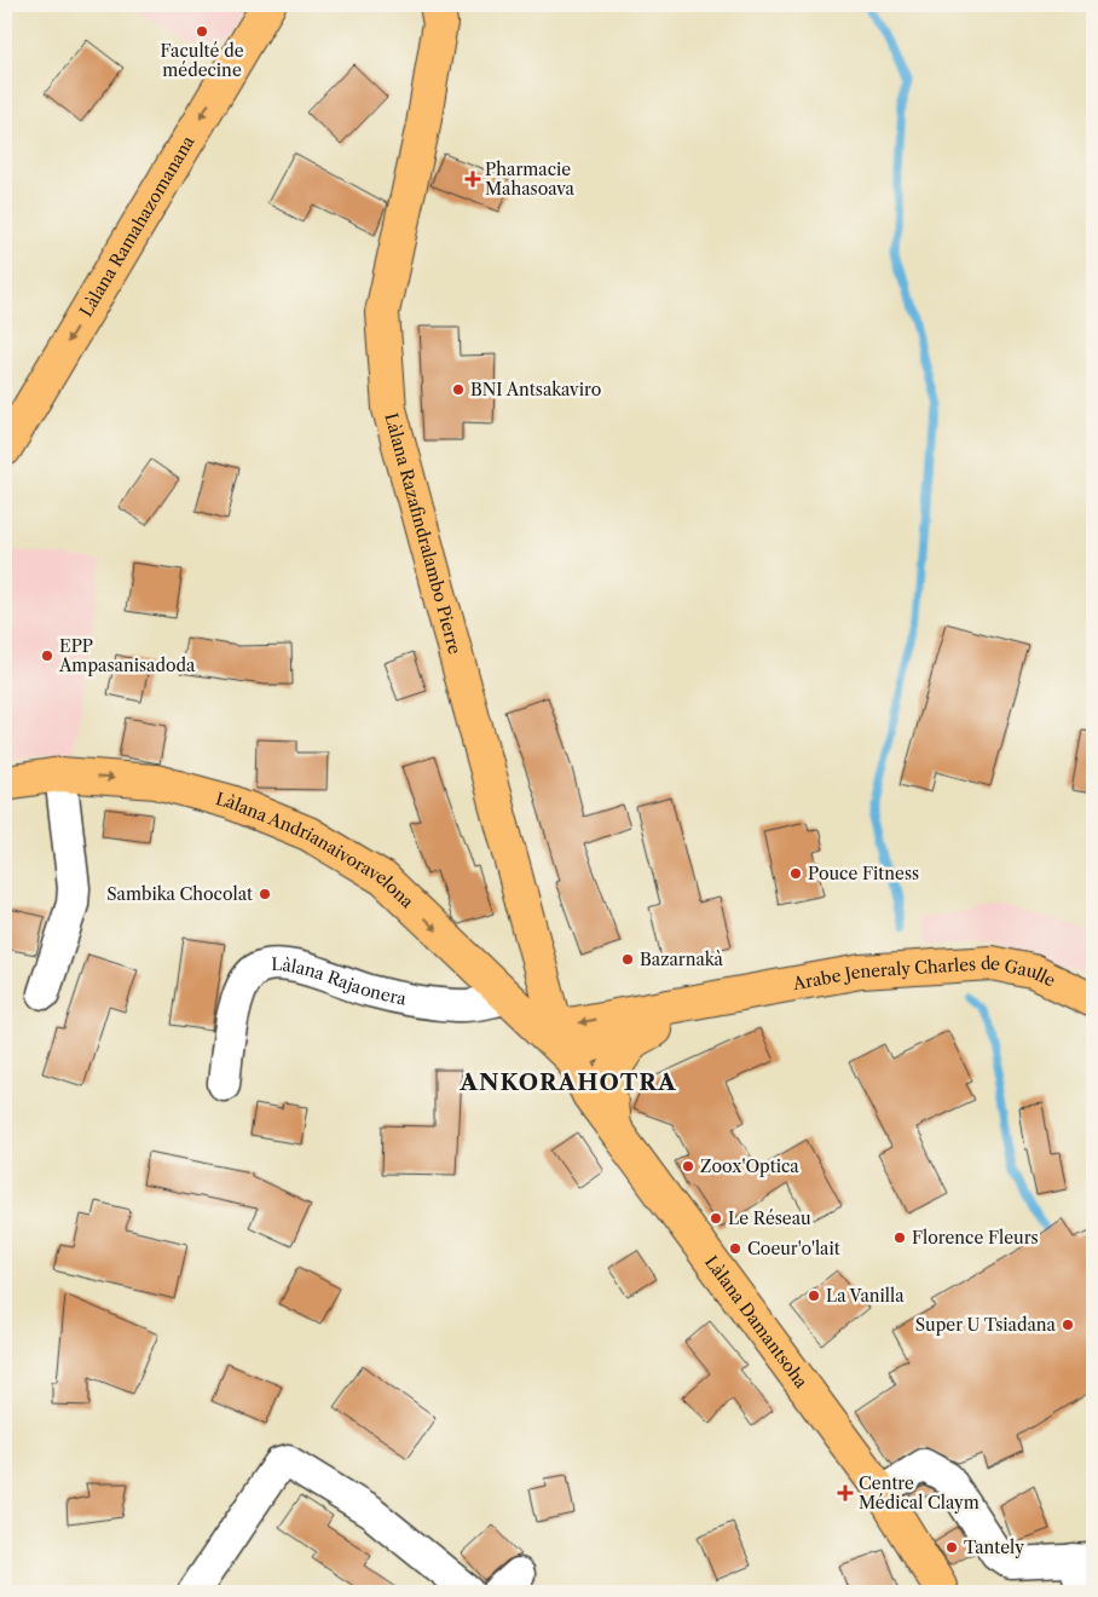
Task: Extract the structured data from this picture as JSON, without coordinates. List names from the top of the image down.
{
  "streets": {
    "main road": [
      "Làlana Ramahazomanana",
      "Làlana Razafindralambo Pierre",
      "Làlana Andrianaivoravelona",
      "Arabe Jeneraly Charles de Gaulle",
      "Làlana Damantsoha"
    ],
    "street": ["Làlana Rajaonera"]
  },
  "crossings": [
    ["Làlana Razafindralambo Pierre", "Làlana Andrianaivoravelona"],
    ["Làlana Razafindralambo Pierre", "Arabe Jeneraly Charles de Gaulle"],
    ["Làlana Razafindralambo Pierre", "Làlana Damantsoha"],
    ["Làlana Andrianaivoravelona", "Làlana Rajaonera"],
    ["Làlana Andrianaivoravelona", "Arabe Jeneraly Charles de Gaulle"],
    ["Làlana Andrianaivoravelona", "Làlana Damantsoha"],
    ["Arabe Jeneraly Charles de Gaulle", "Làlana Damantsoha"]
  ],
  "one_way": ["Làlana Ramahazomanana", "Làlana Andrianaivoravelona"],
  "districts": ["ANKORAHOTRA"],
  "places": {
    "other": [
      "Faculté de médecine",
      "BNI Antsakaviro",
      "EPP Ampasanisadoda",
      "Pouce Fitness",
      "Sambika Chocolat",
      "Bazarnakà",
      "Zoox'Optica",
      "Le Réseau",
      "Florence Fleurs",
      "Coeur'o'lait",
      "La Vanilla",
      "Super U Tsiadana",
      "Tantely"
    ],
    "health": ["Pharmacie Mahasoava", "Centre Médical Claym"]
  }
}
